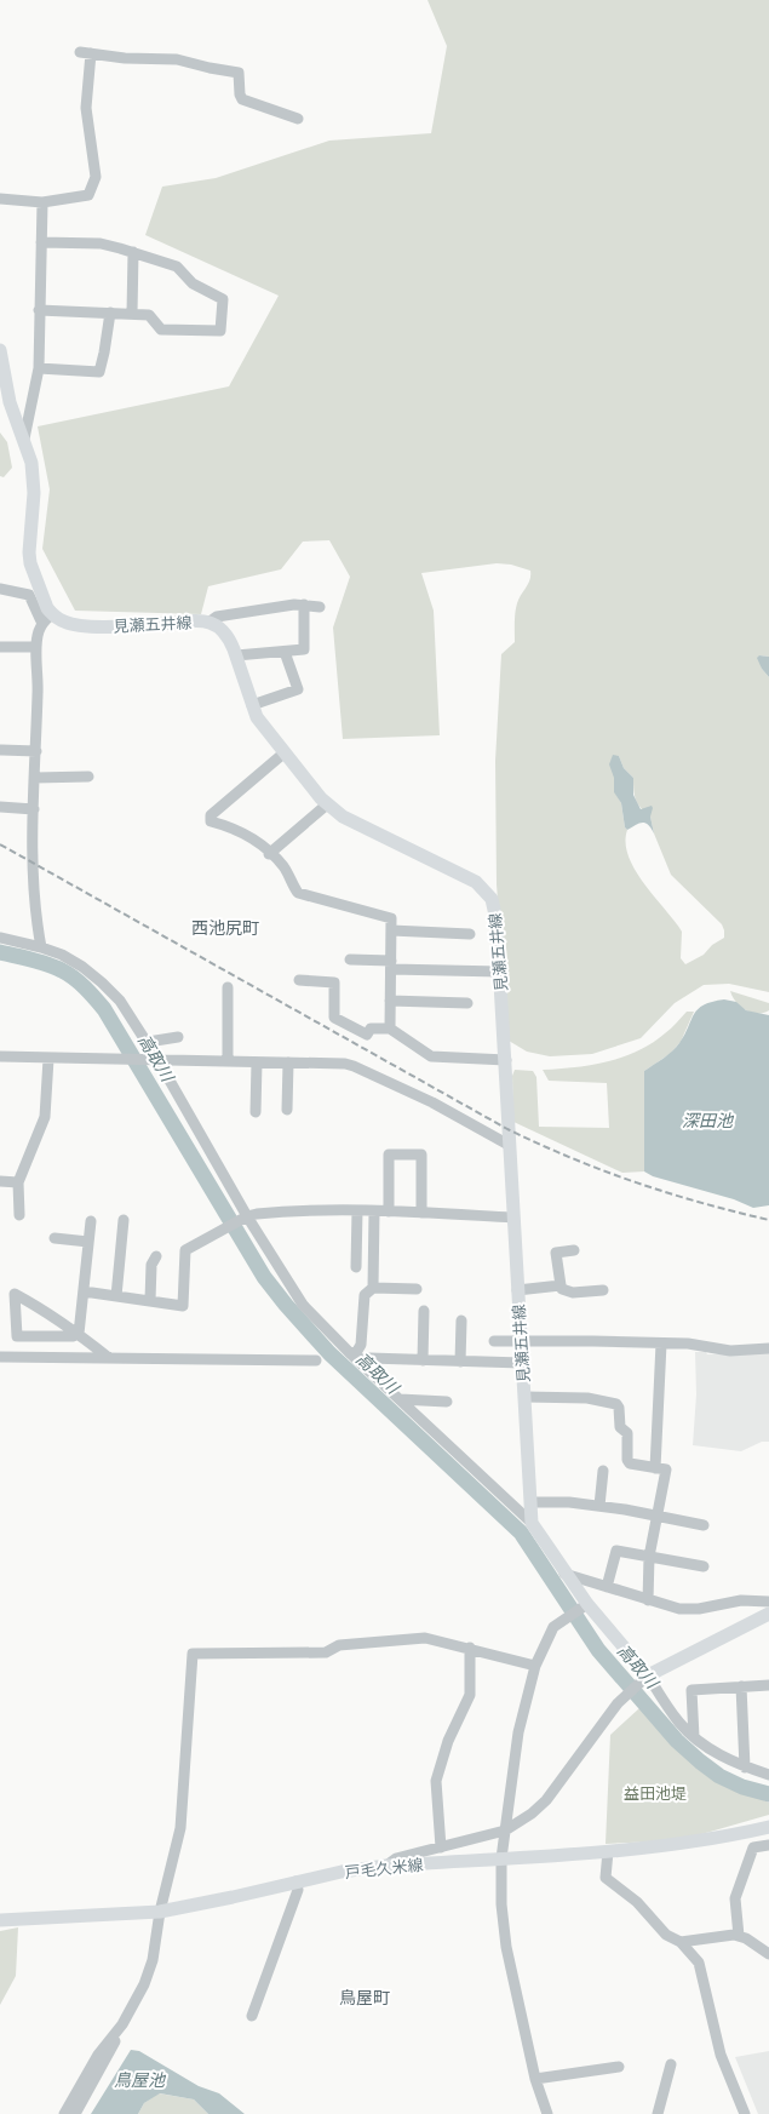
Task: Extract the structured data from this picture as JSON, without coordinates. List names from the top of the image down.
{
  "streets": {
    "main road": ["見瀬五井線", "戸毛久米線"]
  },
  "districts": ["西池尻町", "鳥屋町"],
  "water": ["高取川", "深田池", "鳥屋池"],
  "parks": ["益田池堤"]
}
